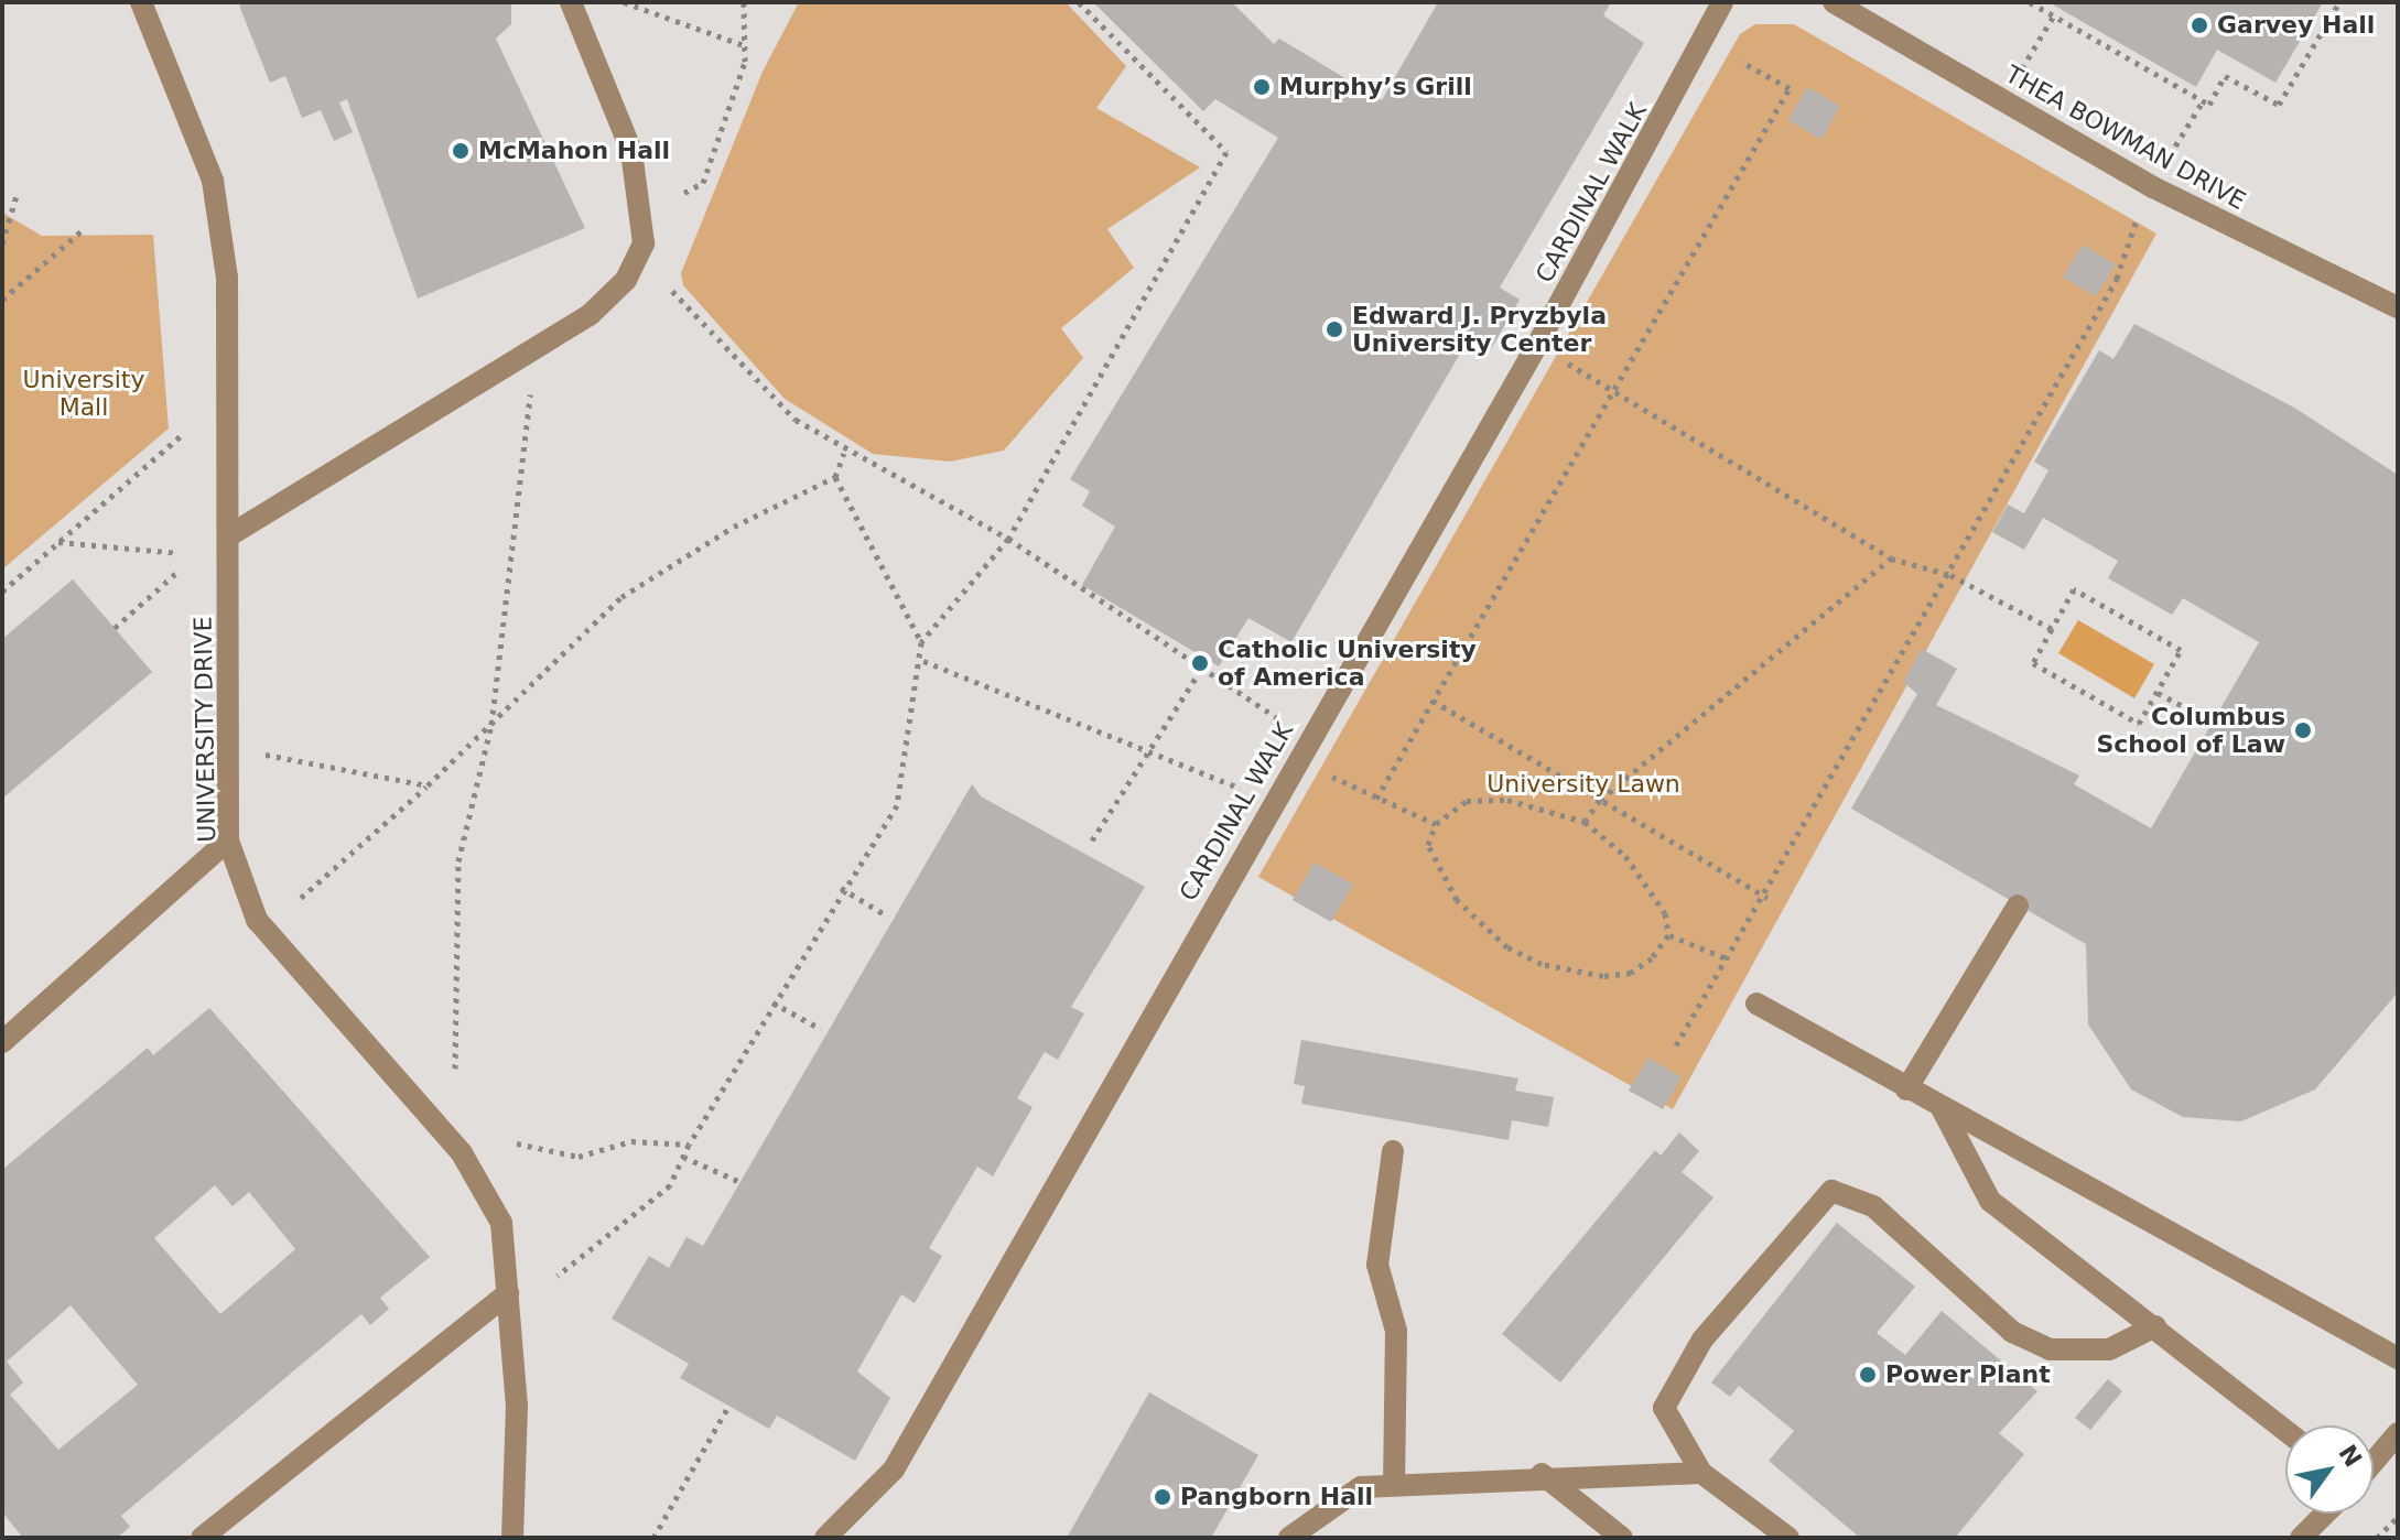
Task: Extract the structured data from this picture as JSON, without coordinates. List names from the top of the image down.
{
  "streets": {
    "street": ["THEA BOWMAN DRIVE", "CARDINAL WALK", "UNIVERSITY DRIVE"]
  },
  "parks": ["University Mall", "University Lawn"],
  "places": [
    "Garvey Hall",
    "Murphy’s Grill",
    "McMahon Hall",
    "Edward J. Pryzbyla University Center",
    "Catholic University of America",
    "Columbus School of Law",
    "Power Plant",
    "Pangborn Hall"
  ],
  "north": "top right"
}
